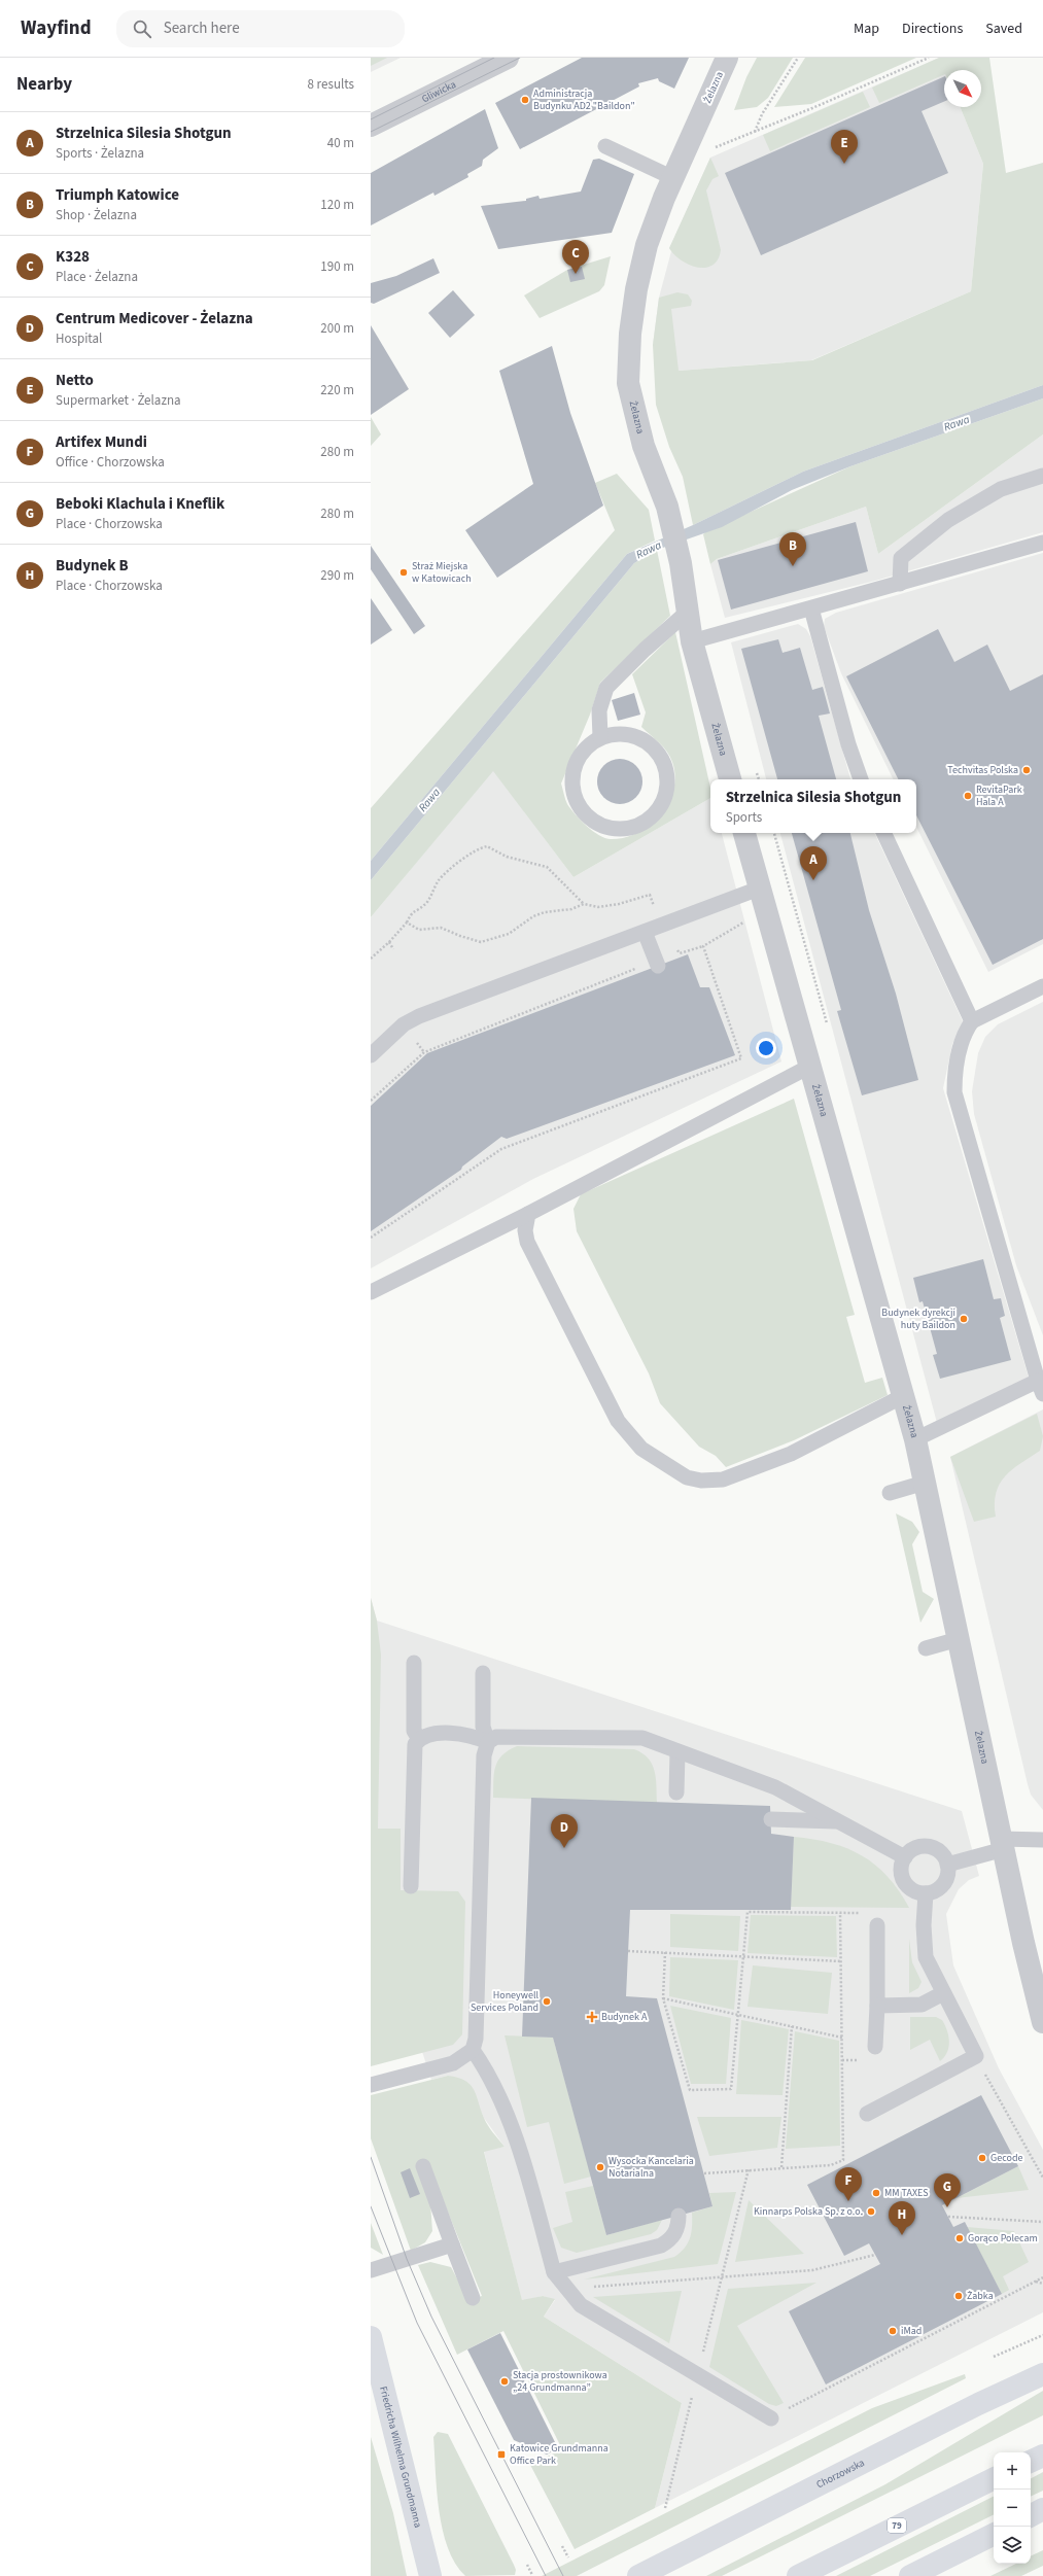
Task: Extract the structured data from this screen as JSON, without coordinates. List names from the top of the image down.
{
  "streets": {
    "main road": ["Friedricha Wilhelma Grundmanna", "Chorzowska", "79"],
    "street": ["Żelazna", "Gliwicka"]
  },
  "water": ["Rawa"],
  "places": {
    "other": [
      "Administracja Budynku AD2 \"Baildon\"",
      "Straż Miejska w Katowicach",
      "Techvitas Polska",
      "RevitaPark Hala A",
      "Budynek dyrekcji huty Baildon",
      "Honeywell Services Poland",
      "Gecode",
      "Wysocka Kancelaria Notarialna",
      "MM TAXES",
      "Kinnarps Polska Sp. z o.o.",
      "Gorąco Polecam",
      "Żabka",
      "iMad",
      "Stacja prostownikowa „24 Grundmanna”"
    ],
    "health": ["Budynek A"],
    "transit": ["Katowice Grundmanna Office Park"]
  },
  "north": "bottom right",
  "page": {
    "header": "Wayfind",
    "search": "Search here",
    "nav": ["Map", "Directions", "Saved"],
    "heading": ["Nearby", "8 results"],
    "list": [
      {
        "mark": "A",
        "name": "Strzelnica Silesia Shotgun",
        "note": "Sports · Żelazna",
        "value": "40 m"
      },
      {
        "mark": "B",
        "name": "Triumph Katowice",
        "note": "Shop · Żelazna",
        "value": "120 m"
      },
      {
        "mark": "C",
        "name": "K328",
        "note": "Place · Żelazna",
        "value": "190 m"
      },
      {
        "mark": "D",
        "name": "Centrum Medicover - Żelazna",
        "note": "Hospital",
        "value": "200 m"
      },
      {
        "mark": "E",
        "name": "Netto",
        "note": "Supermarket · Żelazna",
        "value": "220 m"
      },
      {
        "mark": "F",
        "name": "Artifex Mundi",
        "note": "Office · Chorzowska",
        "value": "280 m"
      },
      {
        "mark": "G",
        "name": "Beboki Klachula i Kneflik",
        "note": "Place · Chorzowska",
        "value": "280 m"
      },
      {
        "mark": "H",
        "name": "Budynek B",
        "note": "Place · Chorzowska",
        "value": "290 m"
      }
    ],
    "pins": [
      "E",
      "C",
      "B",
      "A",
      "D",
      "F",
      "G",
      "H"
    ],
    "popup": ["Strzelnica Silesia Shotgun", "Sports"],
    "map_buttons": ["+", "−"]
  }
}
